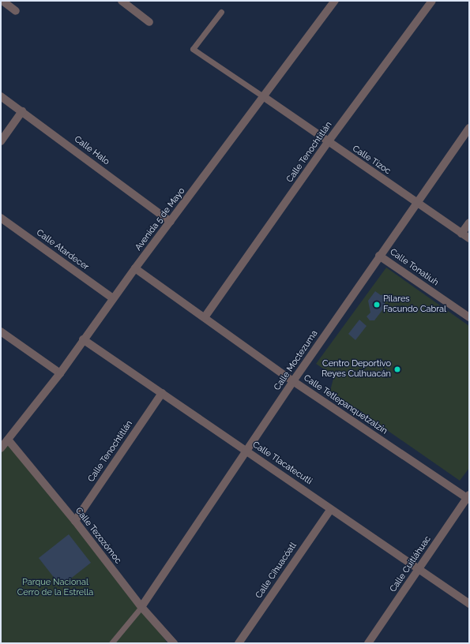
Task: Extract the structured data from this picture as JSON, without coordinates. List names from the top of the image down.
{
  "streets": {
    "street": [
      "Calle Halo",
      "Calle Tenochtitlán",
      "Calle Tízoc",
      "Avenida 5 de Mayo",
      "Calle Atardecer",
      "Calle Tonatiuh",
      "Calle Moctezuma",
      "Calle Tetlepanquetzalzin",
      "Calle Tlacatecutli",
      "Calle Tezozómoc",
      "Calle Cuitláhuac",
      "Calle Cihuacóatl"
    ]
  },
  "crossings": [
    ["Calle Halo", "Avenida 5 de Mayo"],
    ["Calle Tenochtitlán", "Calle Tízoc"],
    ["Calle Tenochtitlán", "Calle Tetlepanquetzalzin"],
    ["Calle Tenochtitlán", "Calle Tlacatecutli"],
    ["Calle Tenochtitlán", "Calle Tezozómoc"],
    ["Calle Tízoc", "Avenida 5 de Mayo"],
    ["Calle Tízoc", "Calle Moctezuma"],
    ["Avenida 5 de Mayo", "Calle Atardecer"],
    ["Avenida 5 de Mayo", "Calle Tetlepanquetzalzin"],
    ["Avenida 5 de Mayo", "Calle Tlacatecutli"],
    ["Avenida 5 de Mayo", "Calle Tezozómoc"],
    ["Calle Tonatiuh", "Calle Moctezuma"],
    ["Calle Moctezuma", "Calle Tetlepanquetzalzin"],
    ["Calle Moctezuma", "Calle Tlacatecutli"],
    ["Calle Moctezuma", "Calle Tezozómoc"],
    ["Calle Tetlepanquetzalzin", "Calle Cuitláhuac"],
    ["Calle Tlacatecutli", "Calle Cuitláhuac"],
    ["Calle Tlacatecutli", "Calle Cihuacóatl"]
  ],
  "parks": ["Parque Nacional Cerro de la Estrella"],
  "places": ["Pilares Facundo Cabral", "Centro Deportivo Reyes Culhuacán"]
}
